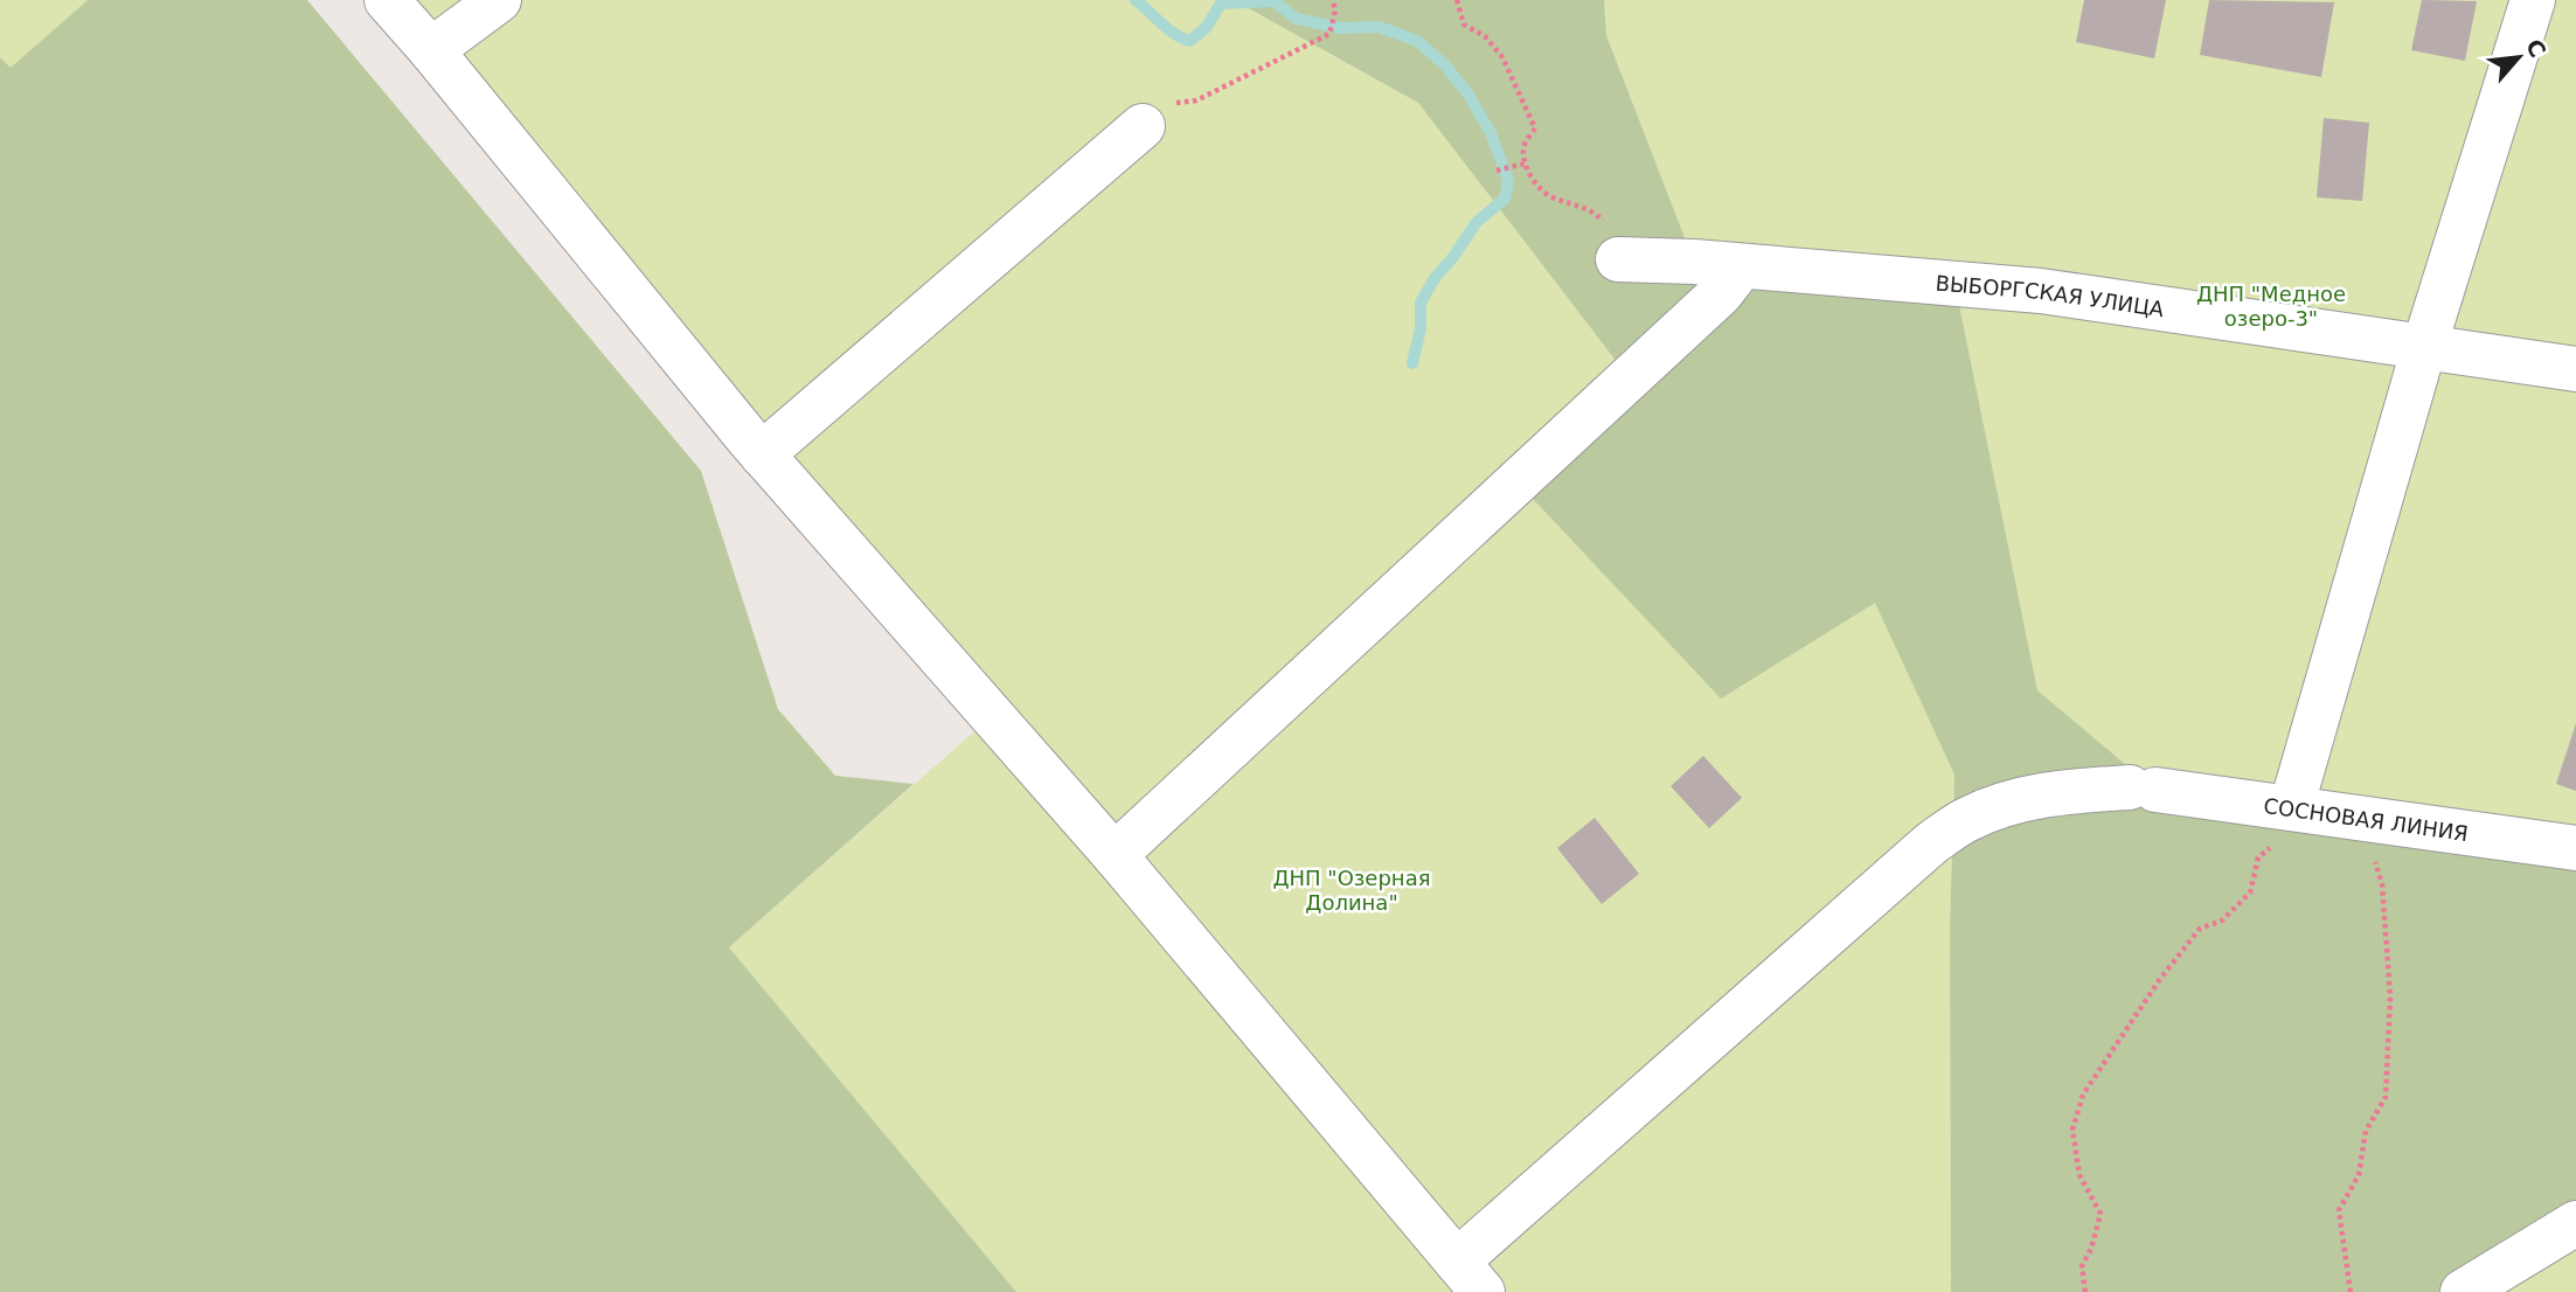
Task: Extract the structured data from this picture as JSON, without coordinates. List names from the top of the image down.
{
  "streets": {
    "street": ["ВЫБОРГСКАЯ УЛИЦА", "СОСНОВАЯ ЛИНИЯ"]
  },
  "parks": ["ДНП \"Медное озеро-3\"", "ДНП \"Озерная Долина\""],
  "north": "top right"
}
